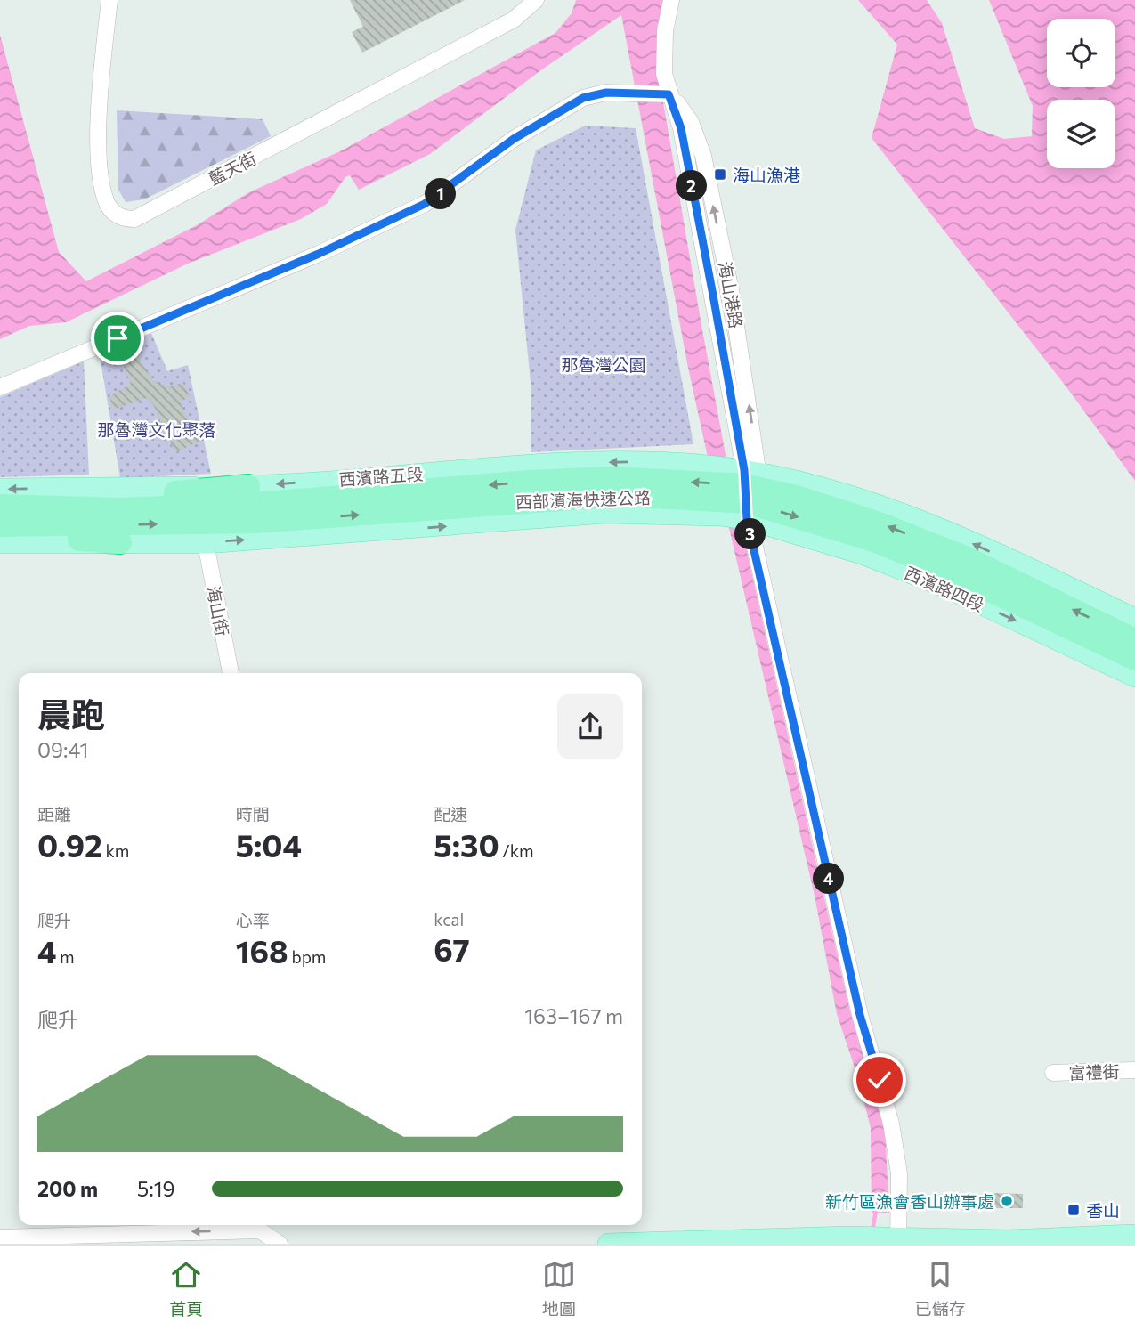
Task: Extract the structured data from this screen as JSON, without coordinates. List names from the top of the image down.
{
  "streets": {
    "highway": ["西部濱海快速公路"],
    "main road": ["西濱路五段", "西濱路四段"],
    "street": [
      "藍天街",
      "海山港路",
      "海山街",
      "富禮街"
    ]
  },
  "crossings": [
    ["海山港路", "西濱路五段"],
    ["海山港路", "西部濱海快速公路"],
    ["海山港路", "西濱路四段"],
    ["西濱路五段", "西部濱海快速公路"],
    ["西濱路五段", "西濱路四段"],
    ["西部濱海快速公路", "西濱路四段"]
  ],
  "parks": ["那魯灣公園", "那魯灣文化聚落"],
  "places": {
    "transit": ["海山漁港", "香山"],
    "other": ["新竹區漁會香山辦事處"]
  },
  "page": {
    "pins": [
      "2",
      "1",
      "3",
      "4"
    ],
    "heading": ["晨跑", "09:41"],
    "stats": [
      ["距離", "0.92 km"],
      ["時間", "5:04"],
      ["配速", "5:30 /km"],
      ["爬升", "4 m"],
      ["心率", "168 bpm"],
      ["kcal", "67"]
    ],
    "chart": ["爬升", "163–167 m"],
    "list": [
      {
        "name": "200 m",
        "note": "5:19"
      }
    ],
    "tabs": ["首頁", "地圖", "已儲存"]
  }
}
